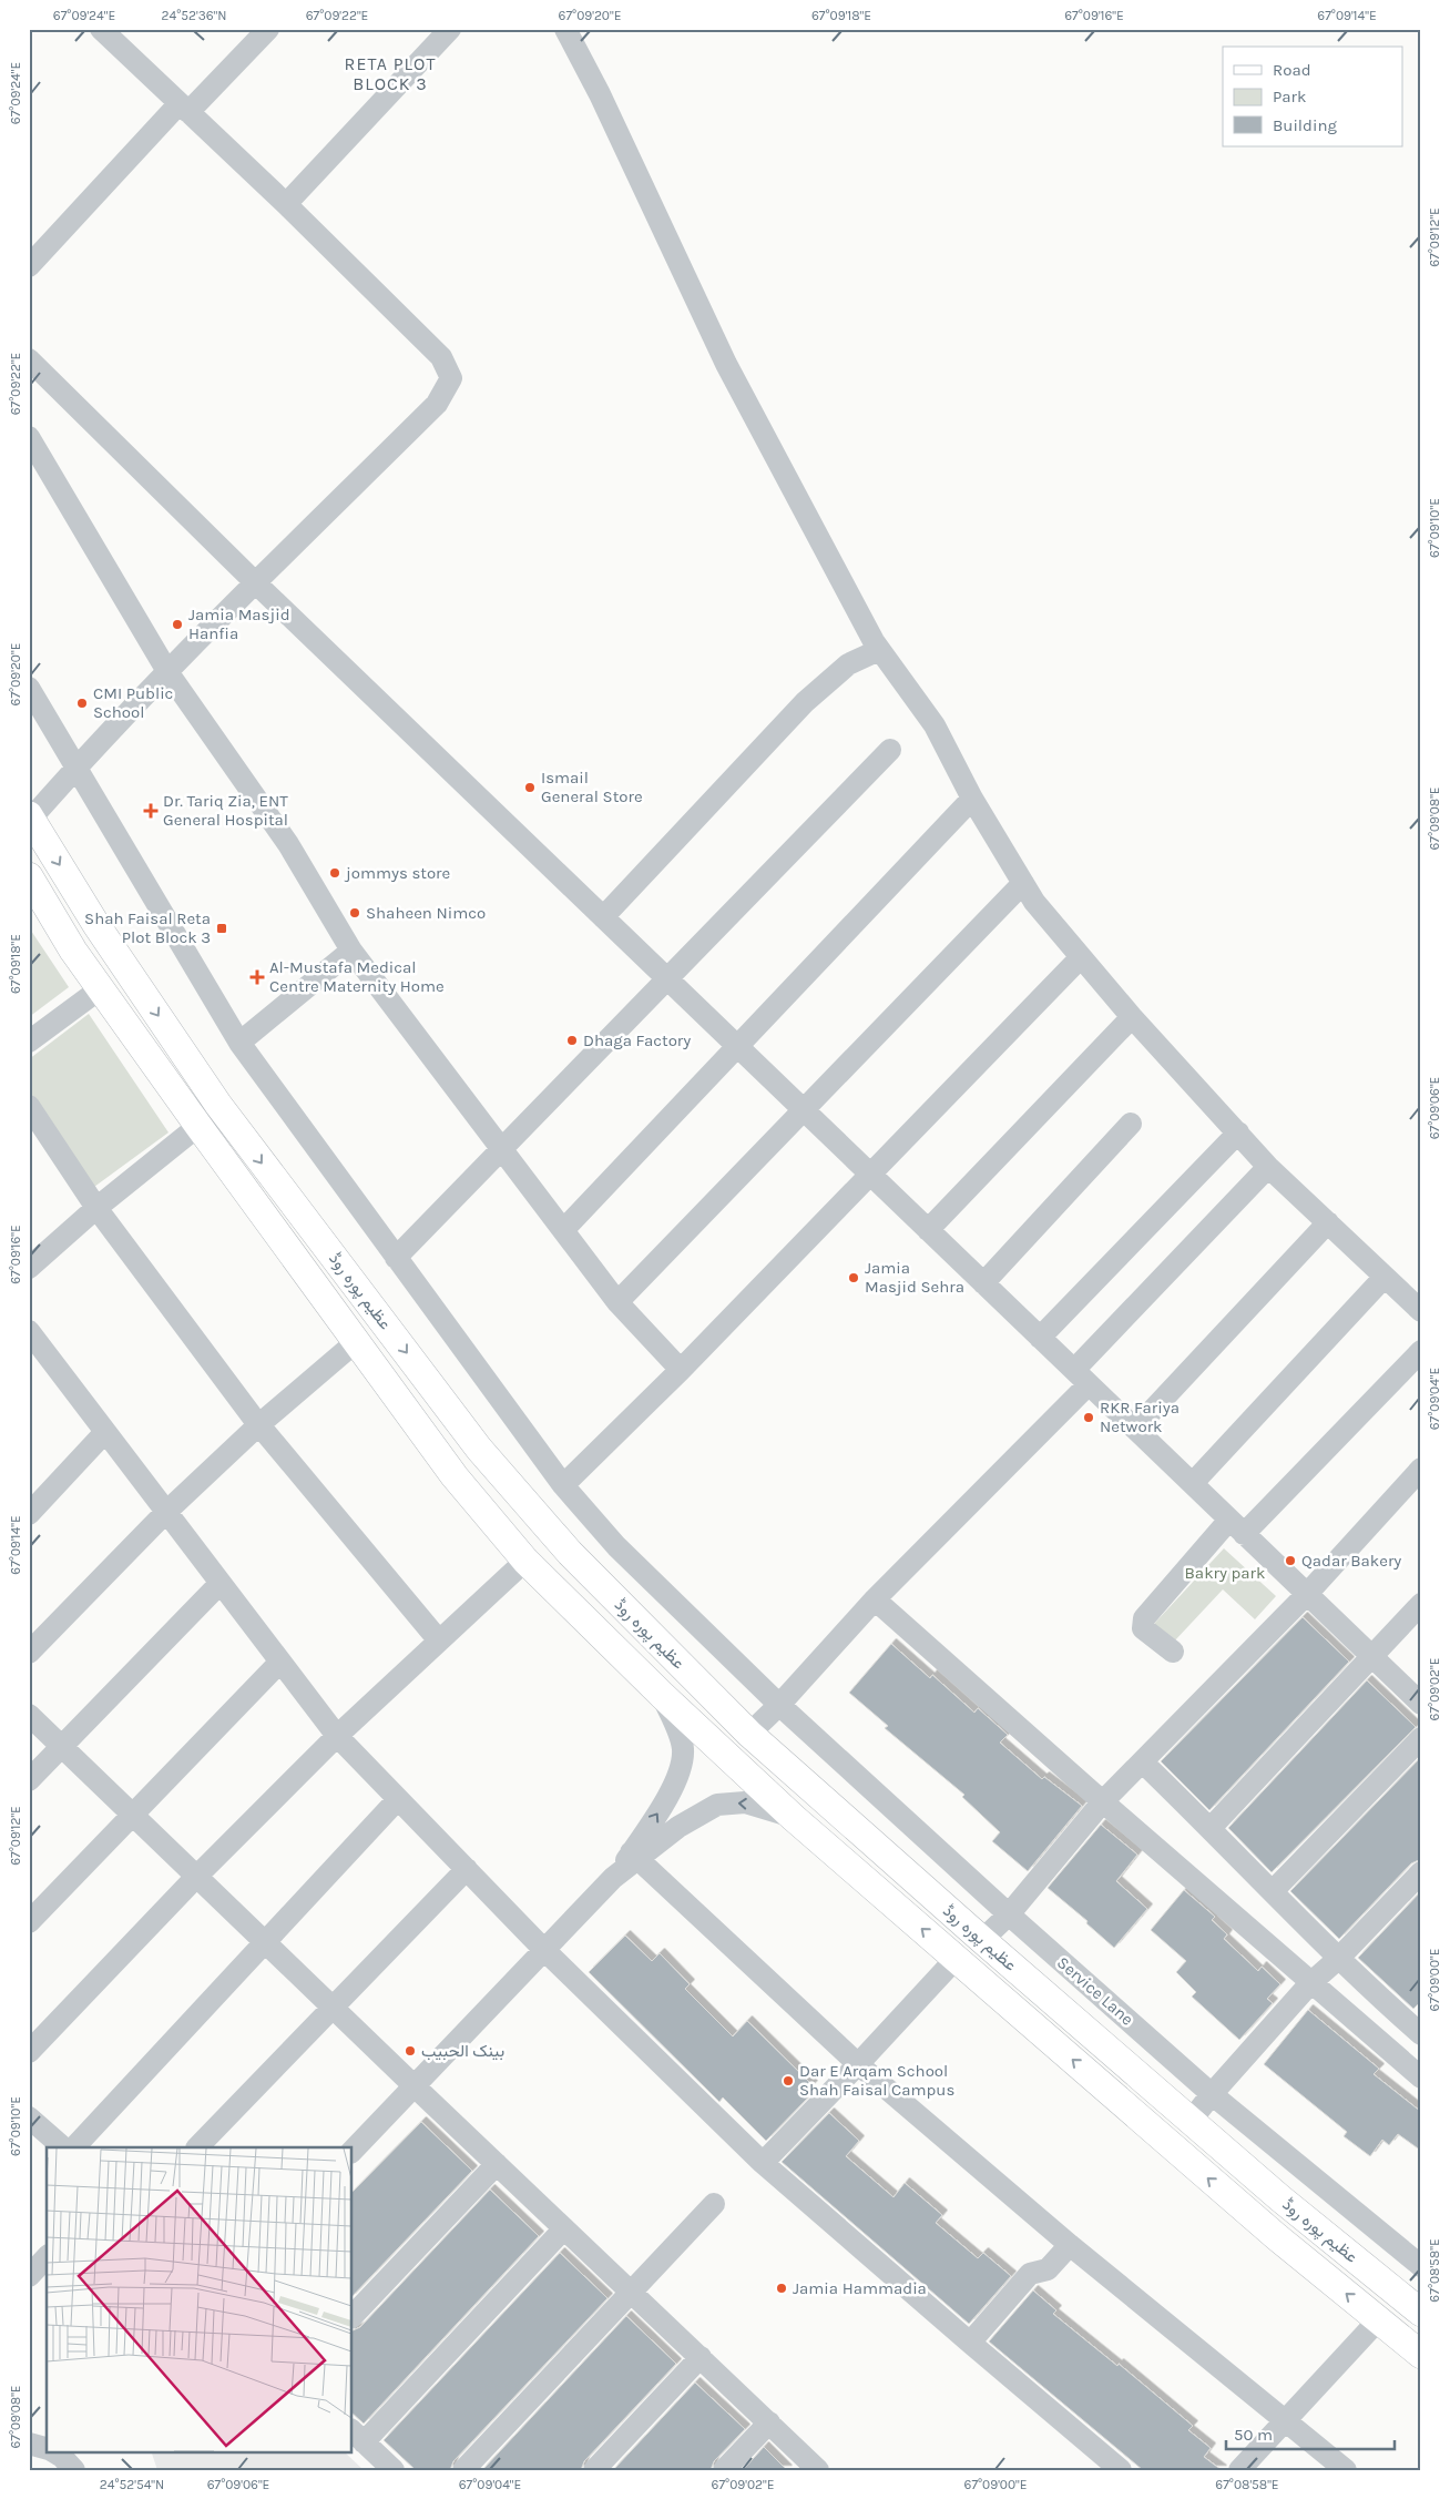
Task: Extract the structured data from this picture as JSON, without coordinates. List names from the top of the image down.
{
  "streets": {
    "main road": ["عظیم پورہ روڈ"],
    "street": ["Service Lane"]
  },
  "districts": ["RETA PLOT BLOCK 3"],
  "parks": ["Bakry park"],
  "places": {
    "other": [
      "Jamia Masjid Hanfia",
      "CMI Public School",
      "Ismail General Store",
      "jommys store",
      "Shaheen Nimco",
      "Dhaga Factory",
      "Jamia Masjid Sehra",
      "RKR Fariya Network",
      "Qadar Bakery",
      "بينک الحبيب",
      "Dar E Arqam School Shah Faisal Campus",
      "Jamia Hammadia"
    ],
    "health": ["Dr. Tariq Zia, ENT General Hospital", "Al-Mustafa Medical Centre Maternity Home"],
    "transit": ["Shah Faisal Reta Plot Block 3"]
  },
  "legend": ["Road", "Park", "Building"],
  "scale_bar": "50 m",
  "coordinates": [
    "67°09'24\"E",
    "24°52'36\"N",
    "67°09'22\"E",
    "67°09'20\"E",
    "67°09'18\"E",
    "67°09'16\"E",
    "67°09'14\"E",
    "67°09'12\"E",
    "67°09'10\"E",
    "67°09'08\"E",
    "67°09'06\"E",
    "67°09'04\"E",
    "67°09'02\"E",
    "67°09'00\"E",
    "67°08'58\"E",
    "24°52'54\"N"
  ]
}
